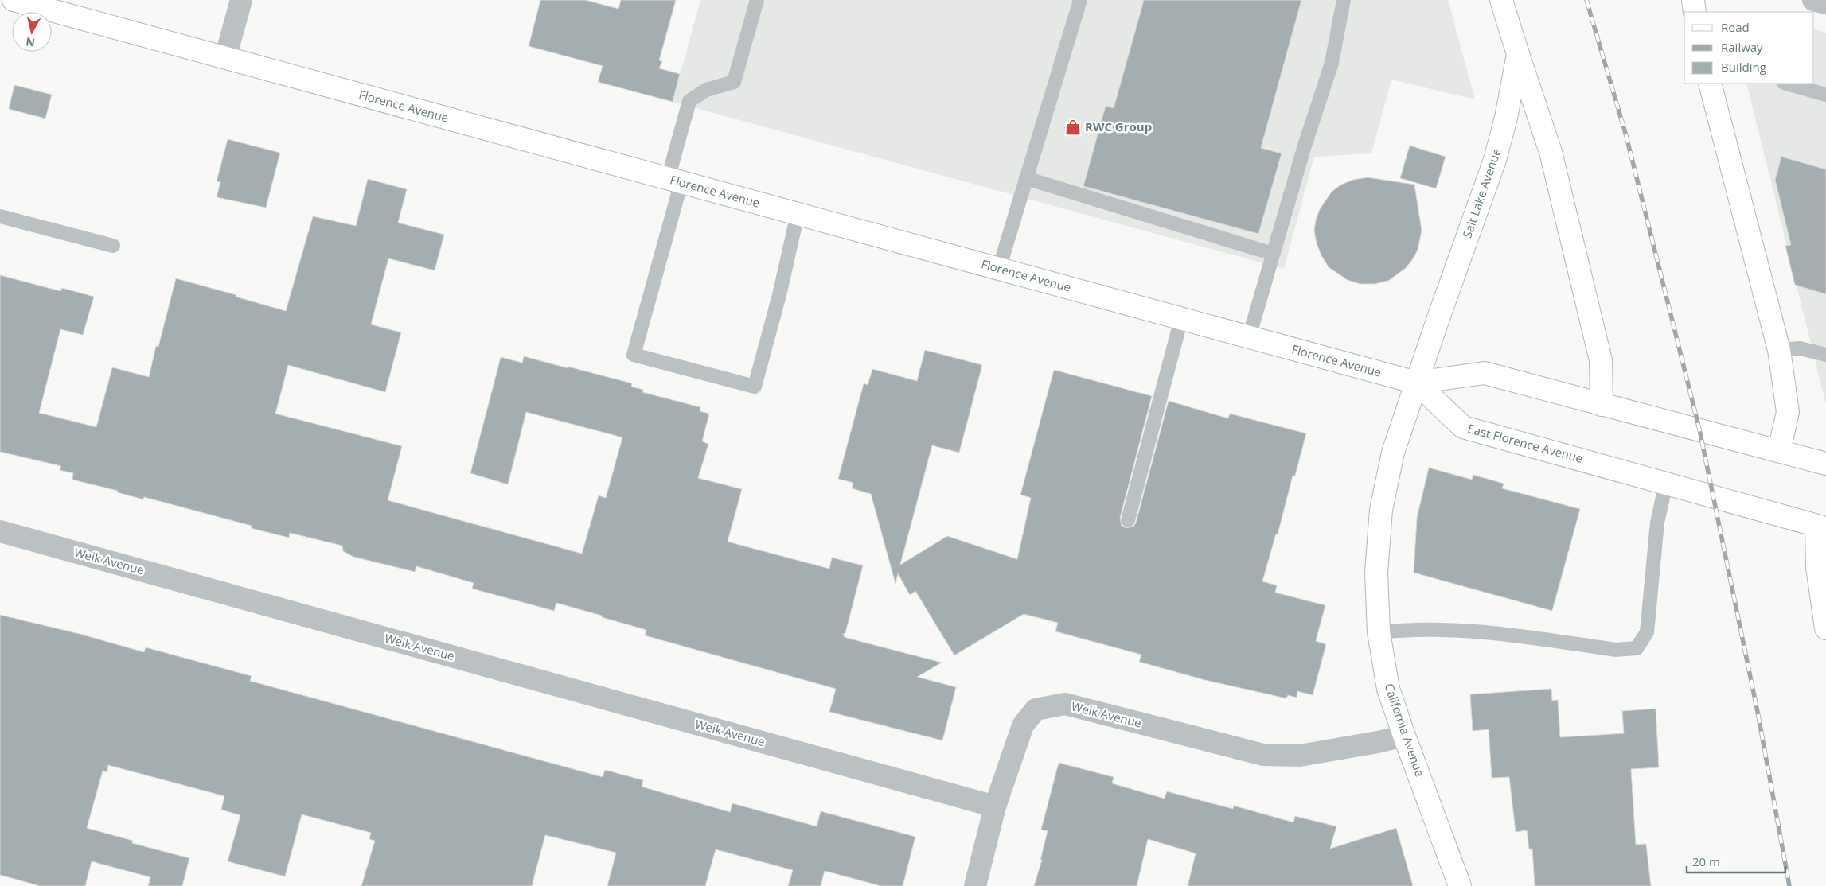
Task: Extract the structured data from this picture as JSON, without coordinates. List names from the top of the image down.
{
  "streets": {
    "main road": [
      "Florence Avenue",
      "Salt Lake Avenue",
      "East Florence Avenue",
      "California Avenue"
    ],
    "street": ["Weik Avenue"]
  },
  "crossings": [
    ["Florence Avenue", "Salt Lake Avenue"],
    ["Florence Avenue", "East Florence Avenue"],
    ["Florence Avenue", "California Avenue"],
    ["Salt Lake Avenue", "East Florence Avenue"],
    ["Salt Lake Avenue", "California Avenue"],
    ["East Florence Avenue", "California Avenue"],
    ["Weik Avenue", "California Avenue"]
  ],
  "places": {
    "shop": ["RWC Group"]
  },
  "legend": ["Road", "Railway", "Building"],
  "scale_bar": "20 m",
  "north": "bottom"
}
